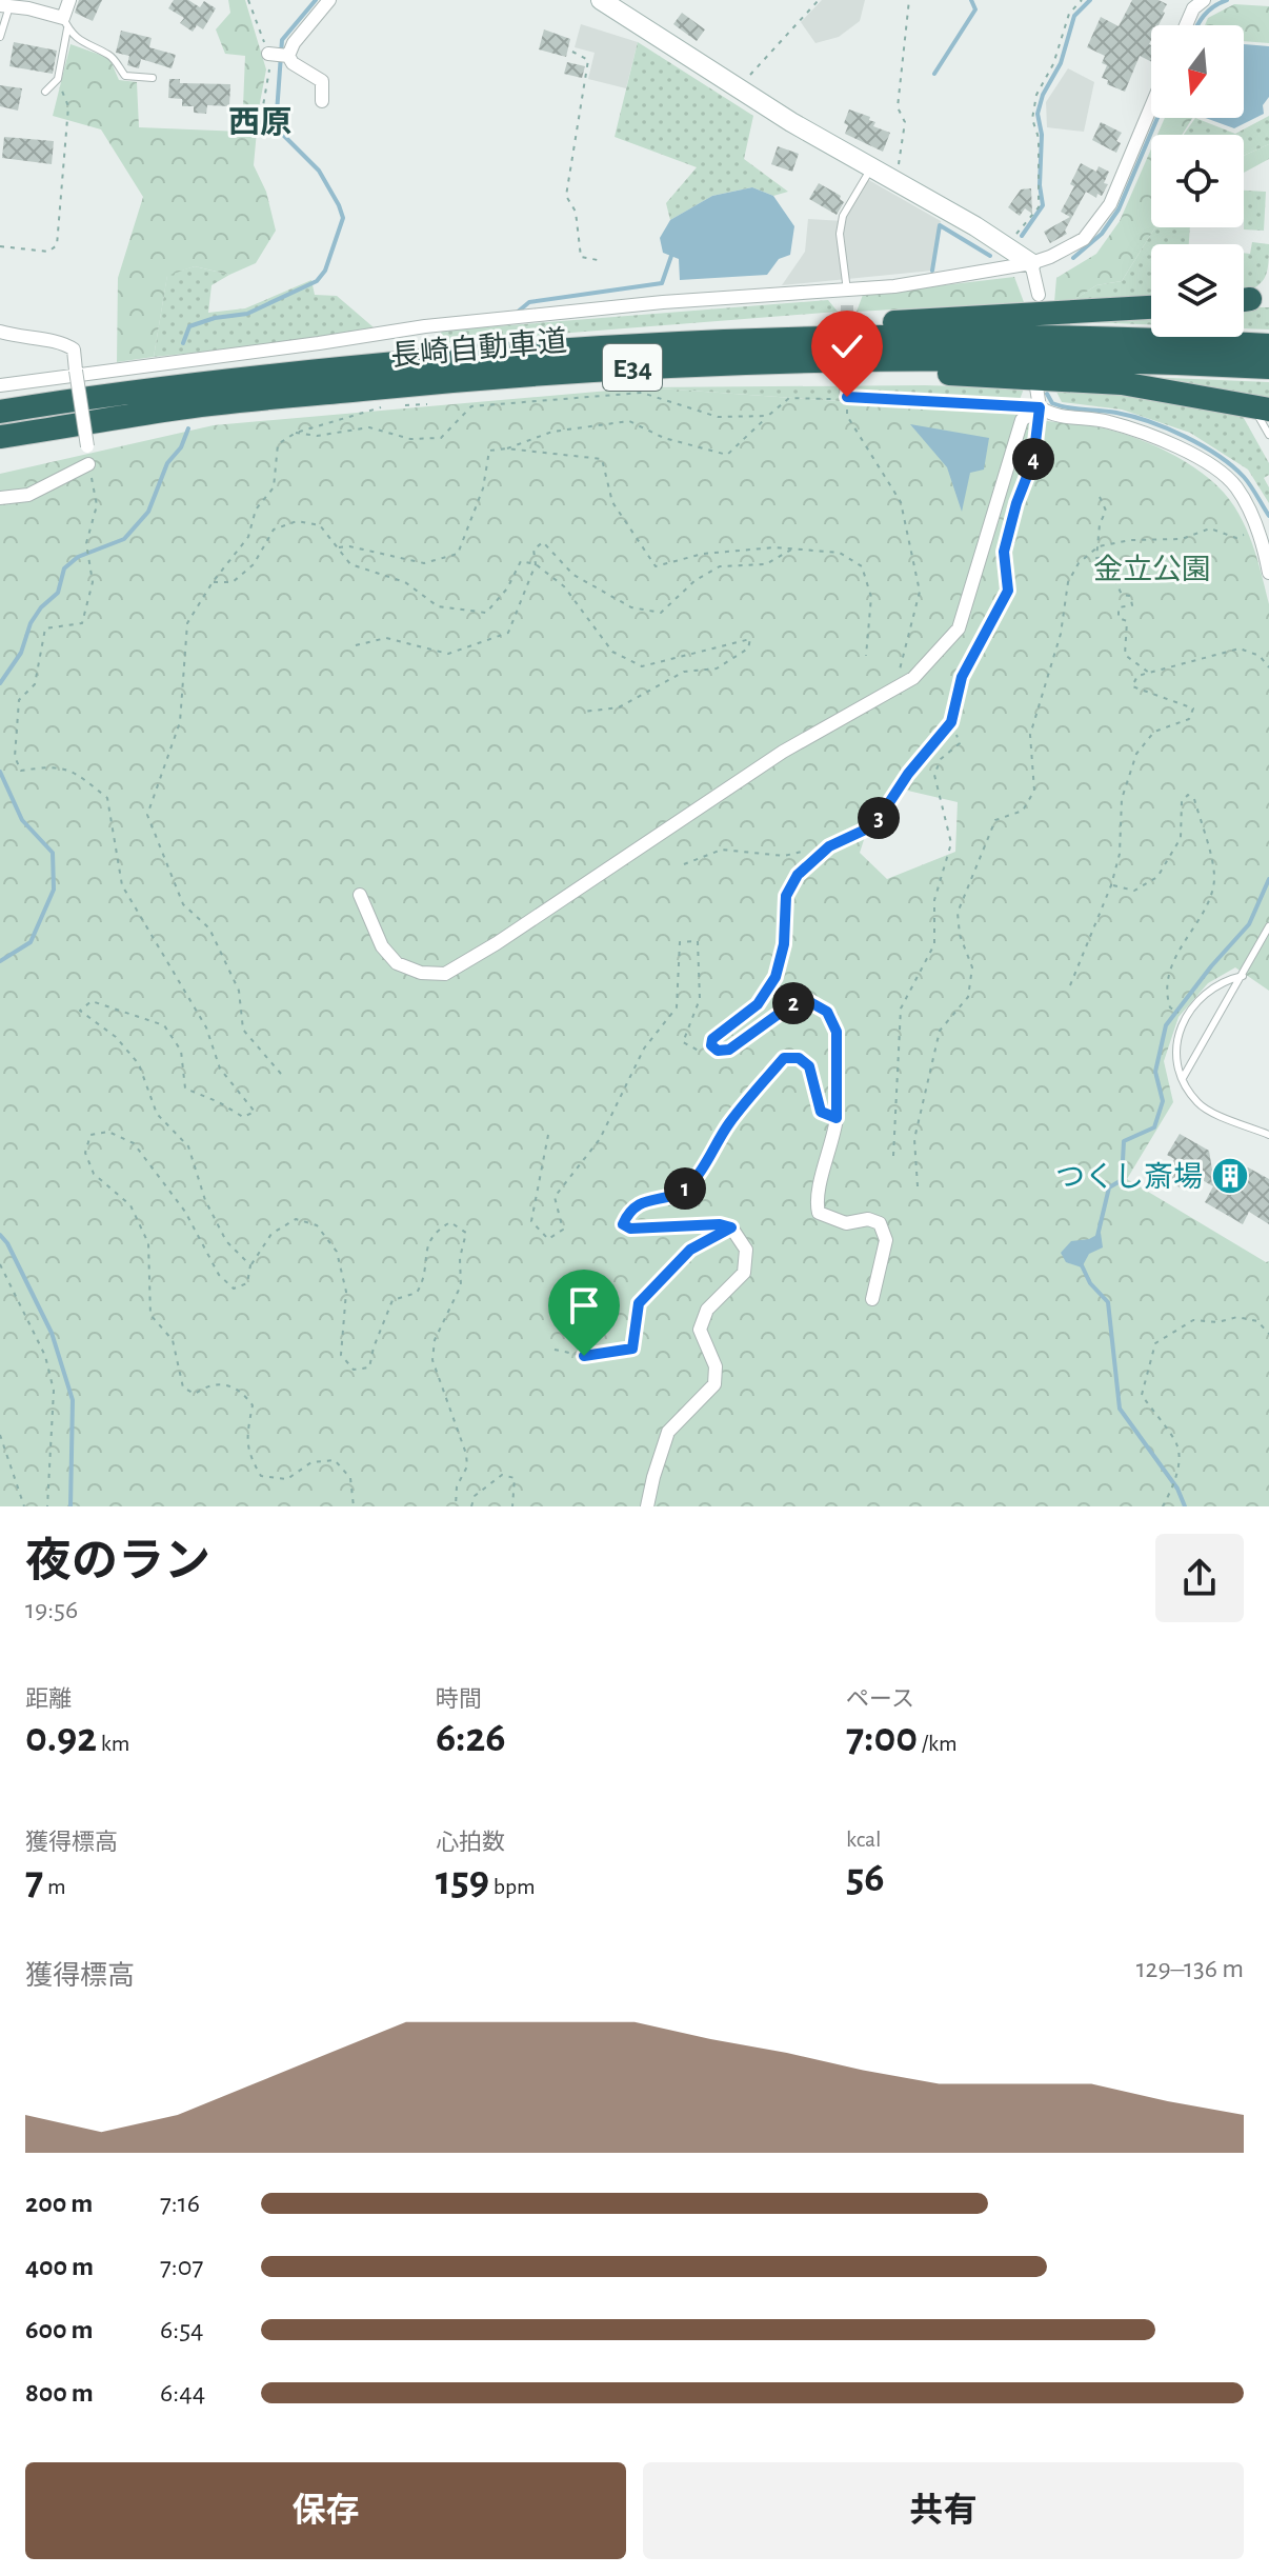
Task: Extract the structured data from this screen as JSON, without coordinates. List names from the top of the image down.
{
  "streets": {
    "highway": ["長崎自動車道", "E34"]
  },
  "districts": ["西原"],
  "parks": ["金立公園"],
  "places": {
    "building": ["つくし斎場"]
  },
  "north": "bottom",
  "page": {
    "pins": [
      "4",
      "3",
      "2",
      "1"
    ],
    "heading": ["夜のラン", "19:56"],
    "stats": [
      ["距離", "0.92 km"],
      ["時間", "6:26"],
      ["ペース", "7:00 /km"],
      ["獲得標高", "7 m"],
      ["心拍数", "159 bpm"],
      ["kcal", "56"]
    ],
    "chart": ["獲得標高", "129–136 m"],
    "list": [
      {
        "name": "200 m",
        "note": "7:16"
      },
      {
        "name": "400 m",
        "note": "7:07"
      },
      {
        "name": "600 m",
        "note": "6:54"
      },
      {
        "name": "800 m",
        "note": "6:44"
      }
    ],
    "buttons": ["保存", "共有"]
  }
}
